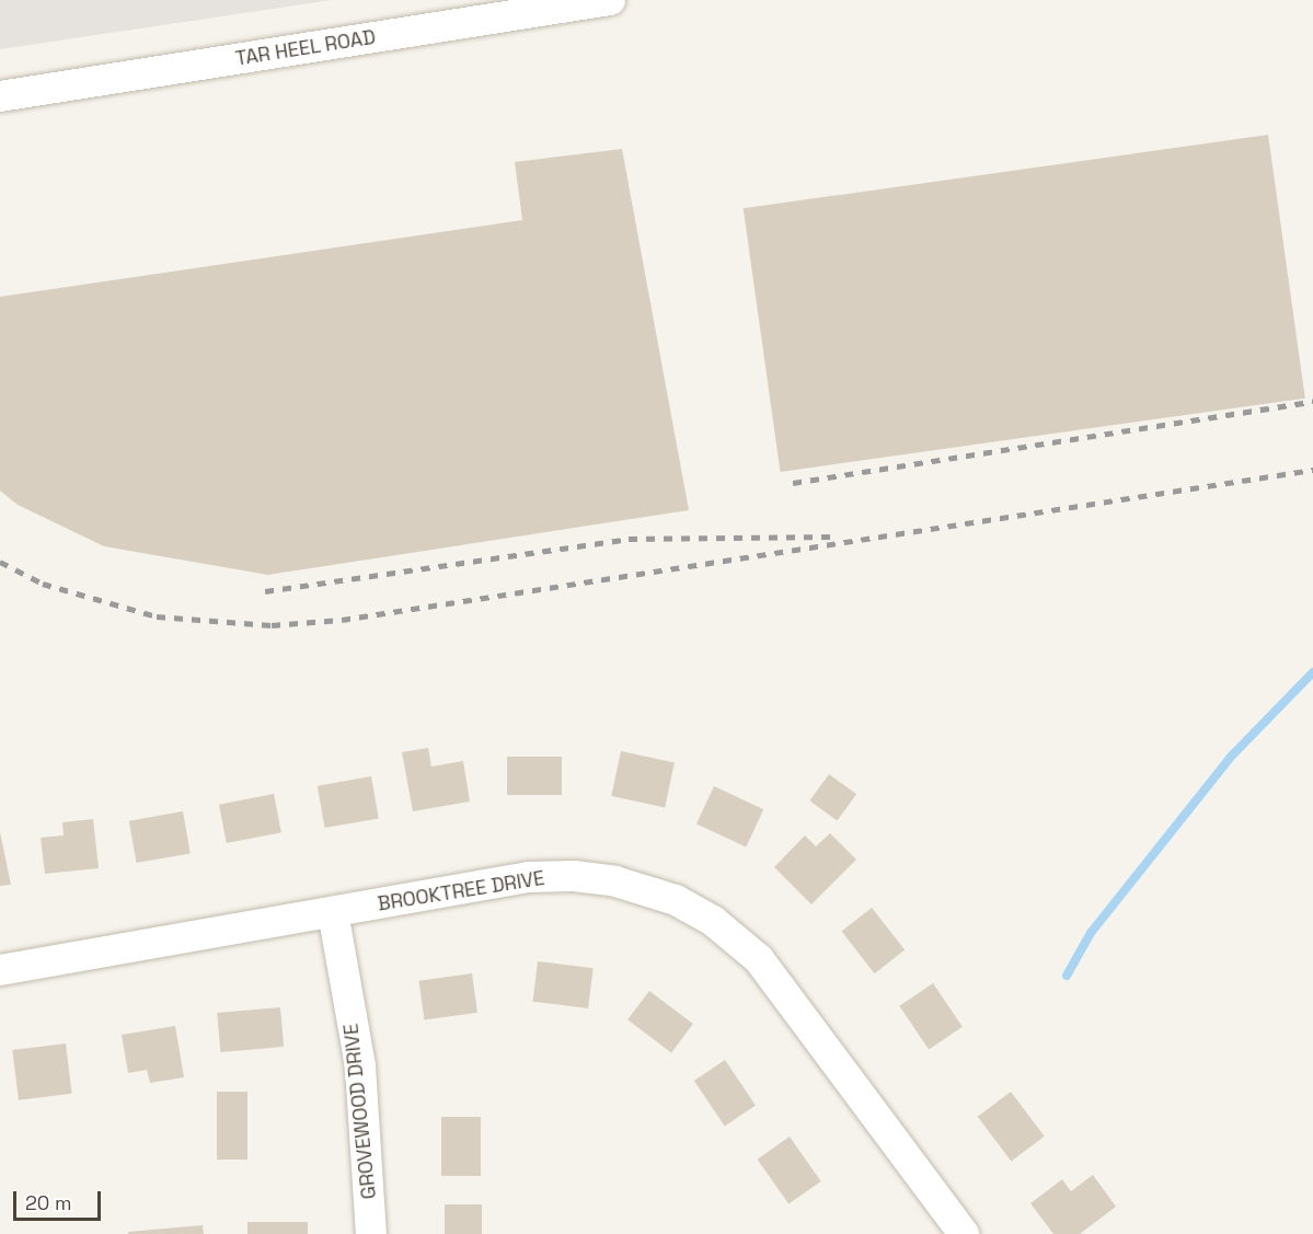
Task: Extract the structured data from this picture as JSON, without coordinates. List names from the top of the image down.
{
  "streets": {
    "street": ["TAR HEEL ROAD", "BROOKTREE DRIVE", "GROVEWOOD DRIVE"]
  },
  "crossings": [
    ["BROOKTREE DRIVE", "GROVEWOOD DRIVE"]
  ],
  "scale_bar": "20 m"
}
